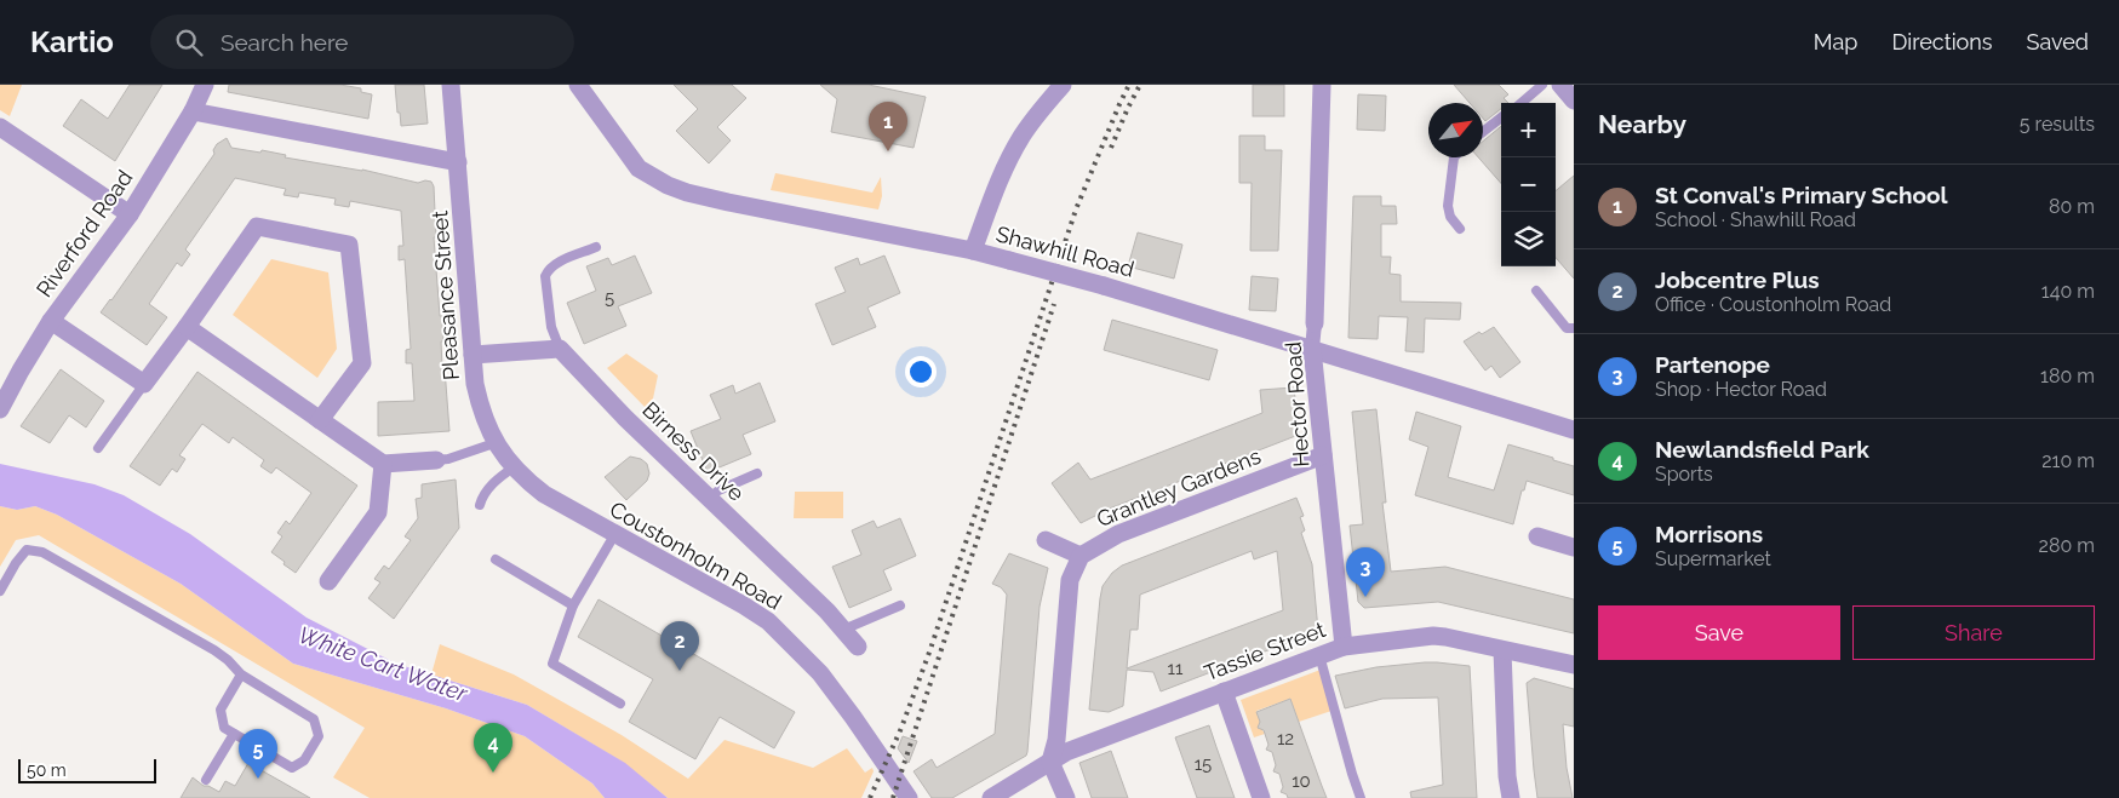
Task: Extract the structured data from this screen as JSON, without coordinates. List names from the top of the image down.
{
  "streets": {
    "street": [
      "Riverford Road",
      "Shawhill Road",
      "Pleasance Street",
      "Hector Road",
      "Birness Drive",
      "Grantley Gardens",
      "Coustonholm Road",
      "Tassie Street"
    ]
  },
  "crossings": [
    ["Shawhill Road", "Hector Road"],
    ["Pleasance Street", "Coustonholm Road"],
    ["Hector Road", "Grantley Gardens"],
    ["Hector Road", "Tassie Street"],
    ["Grantley Gardens", "Tassie Street"]
  ],
  "water": ["White Cart Water"],
  "house_numbers": [
    "5",
    "11",
    "12",
    "15",
    "10"
  ],
  "scale_bar": "50 m",
  "north": "top right",
  "page": {
    "header": "Kartio",
    "search": "Search here",
    "nav": ["Map", "Directions", "Saved"],
    "heading": ["Nearby", "5 results"],
    "pins": [
      "1",
      "3",
      "2",
      "4",
      "5"
    ],
    "map_buttons": ["+", "−"],
    "list": [
      {
        "mark": "1",
        "name": "St Conval's Primary School",
        "note": "School · Shawhill Road",
        "value": "80 m"
      },
      {
        "mark": "2",
        "name": "Jobcentre Plus",
        "note": "Office · Coustonholm Road",
        "value": "140 m"
      },
      {
        "mark": "3",
        "name": "Partenope",
        "note": "Shop · Hector Road",
        "value": "180 m"
      },
      {
        "mark": "4",
        "name": "Newlandsfield Park",
        "note": "Sports",
        "value": "210 m"
      },
      {
        "mark": "5",
        "name": "Morrisons",
        "note": "Supermarket",
        "value": "280 m"
      }
    ],
    "buttons": ["Save", "Share"],
    "scale": "50 m"
  }
}
